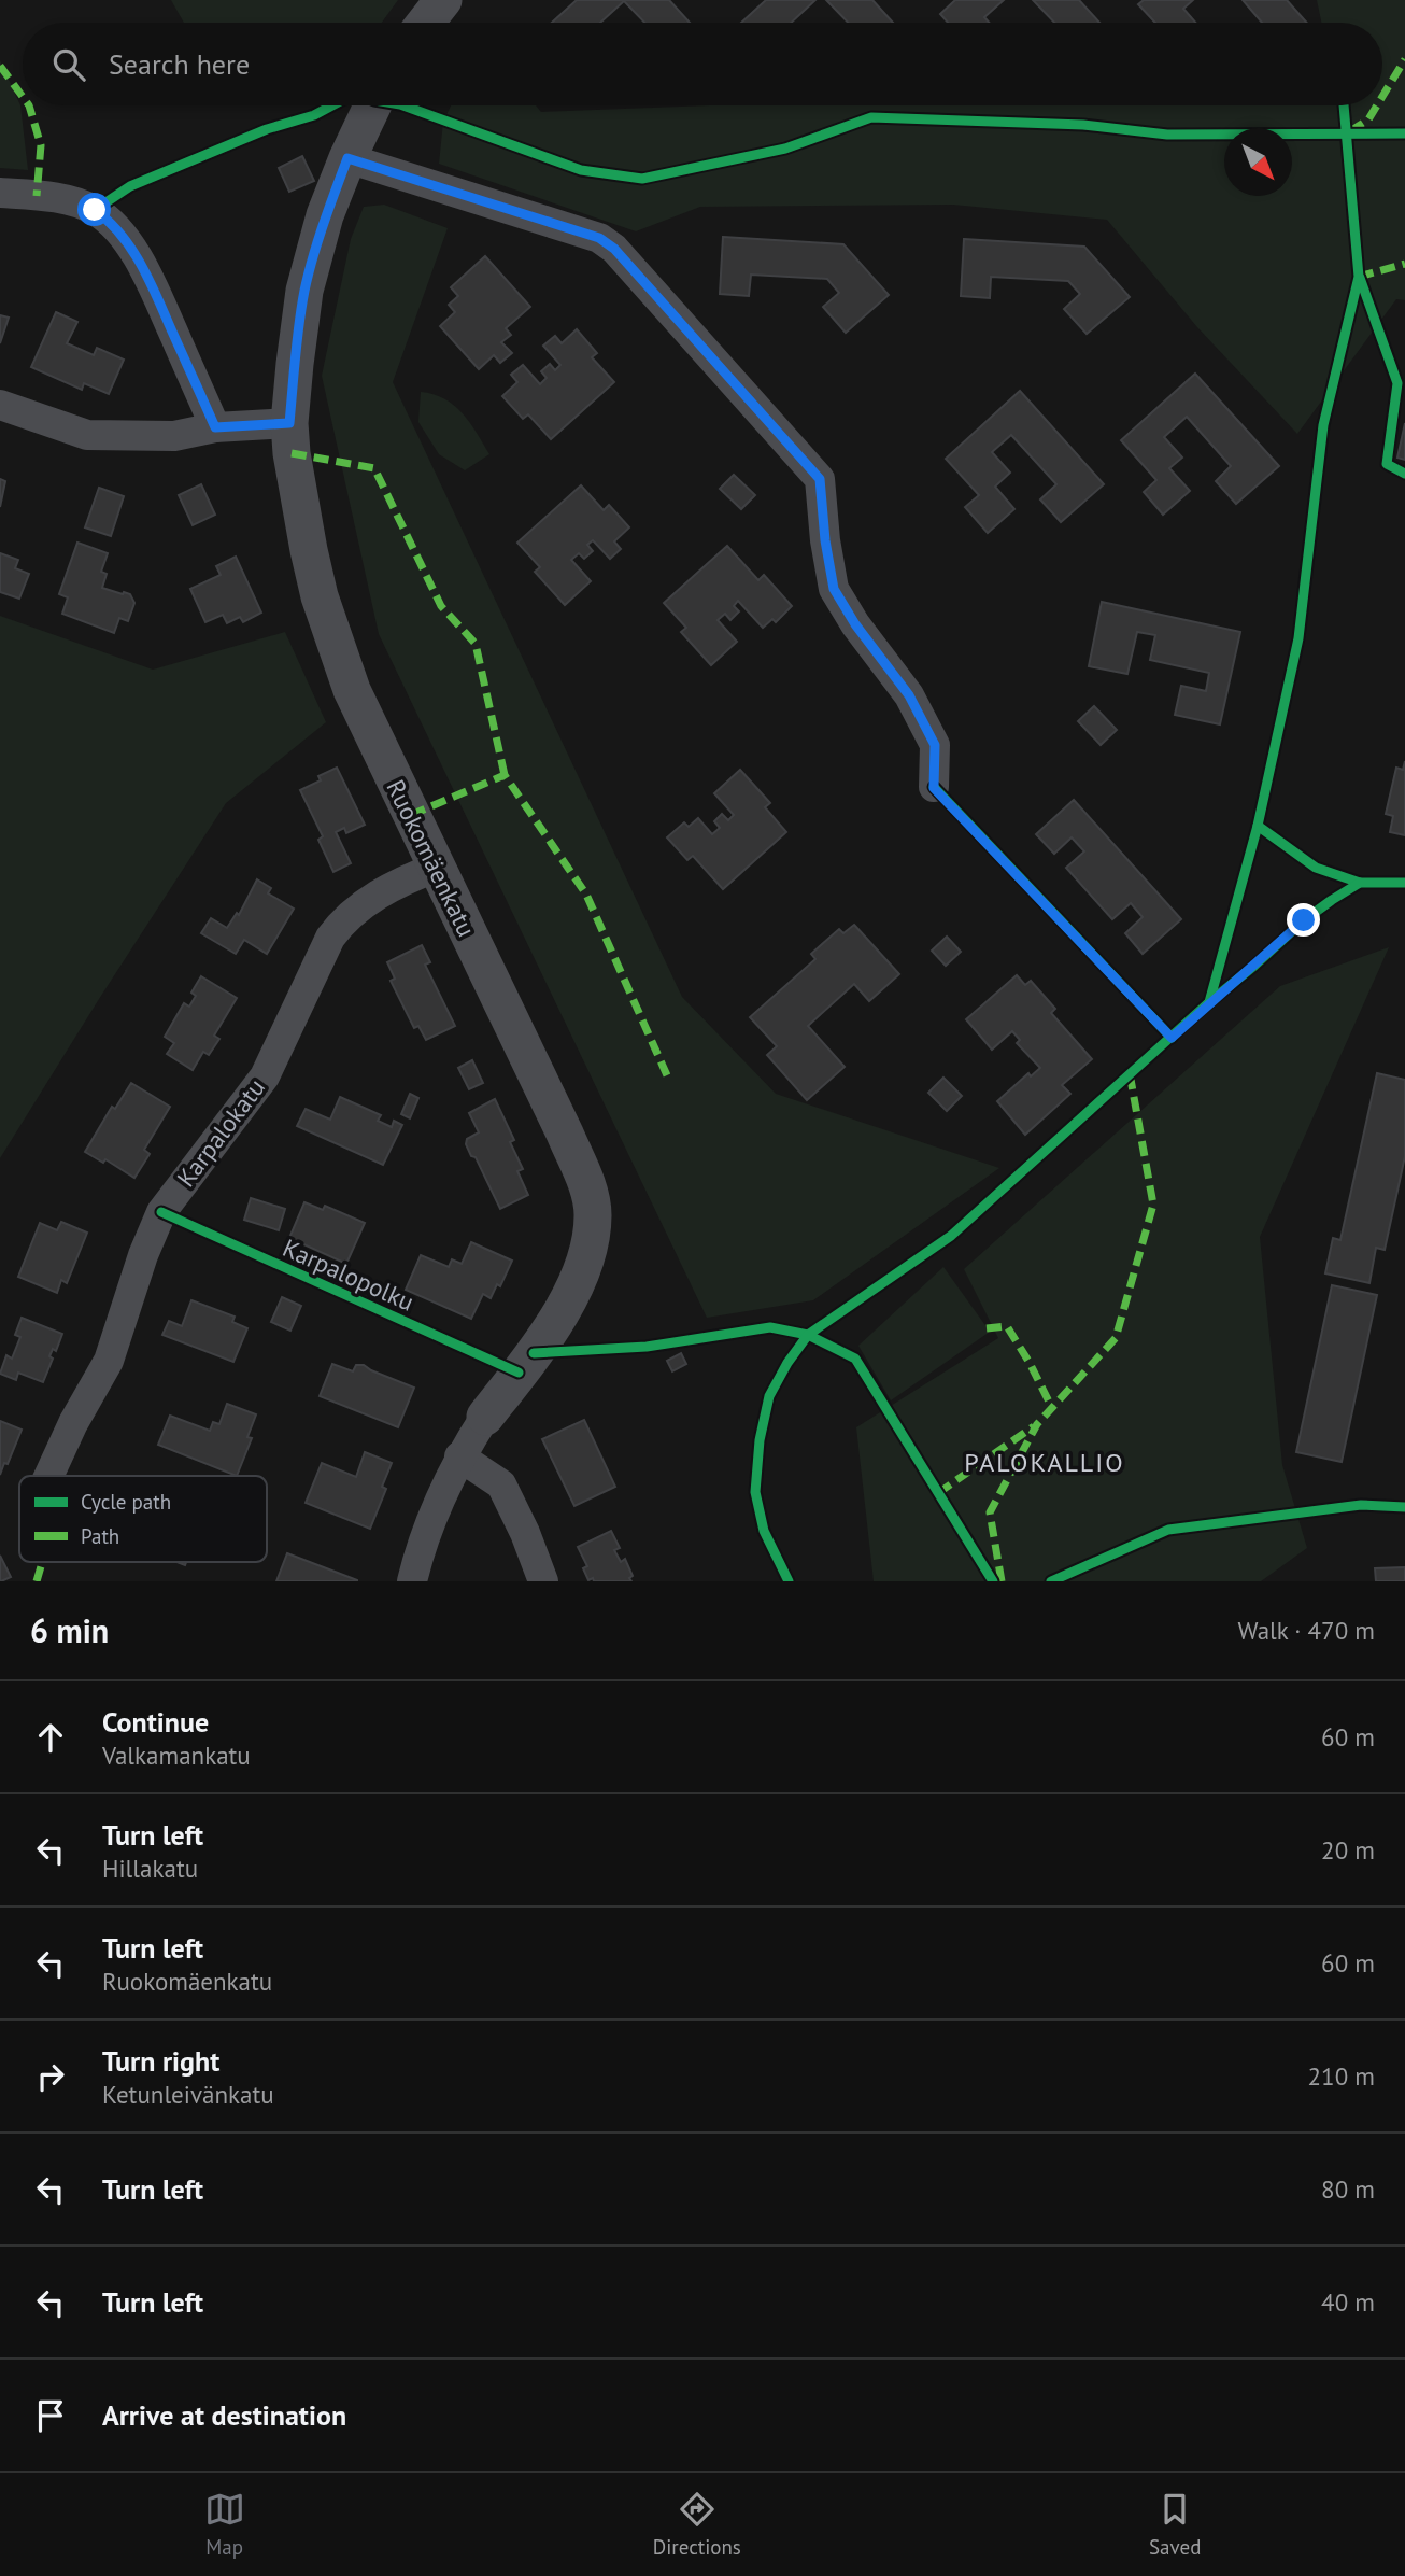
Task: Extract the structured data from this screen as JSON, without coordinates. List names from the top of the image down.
{
  "streets": {
    "street": ["Ruokomäenkatu", "Karpalokatu"],
    "cycle path": ["Karpalopolku"]
  },
  "crossings": [
    ["Ruokomäenkatu", "Karpalokatu"]
  ],
  "districts": ["PALOKALLIO"],
  "legend": ["Cycle path", "Path"],
  "north": "bottom right",
  "page": {
    "search": "Search here",
    "heading": ["6 min", "Walk · 470 m"],
    "list": [
      ["Continue", "Valkamankatu", "60 m"],
      ["Turn left", "Hillakatu", "20 m"],
      ["Turn left", "Ruokomäenkatu", "60 m"],
      ["Turn right", "Ketunleivänkatu", "210 m"],
      ["Turn left", "80 m"],
      ["Turn left", "40 m"],
      "Arrive at destination"
    ],
    "nav": ["Map", "Directions", "Saved"]
  }
}
